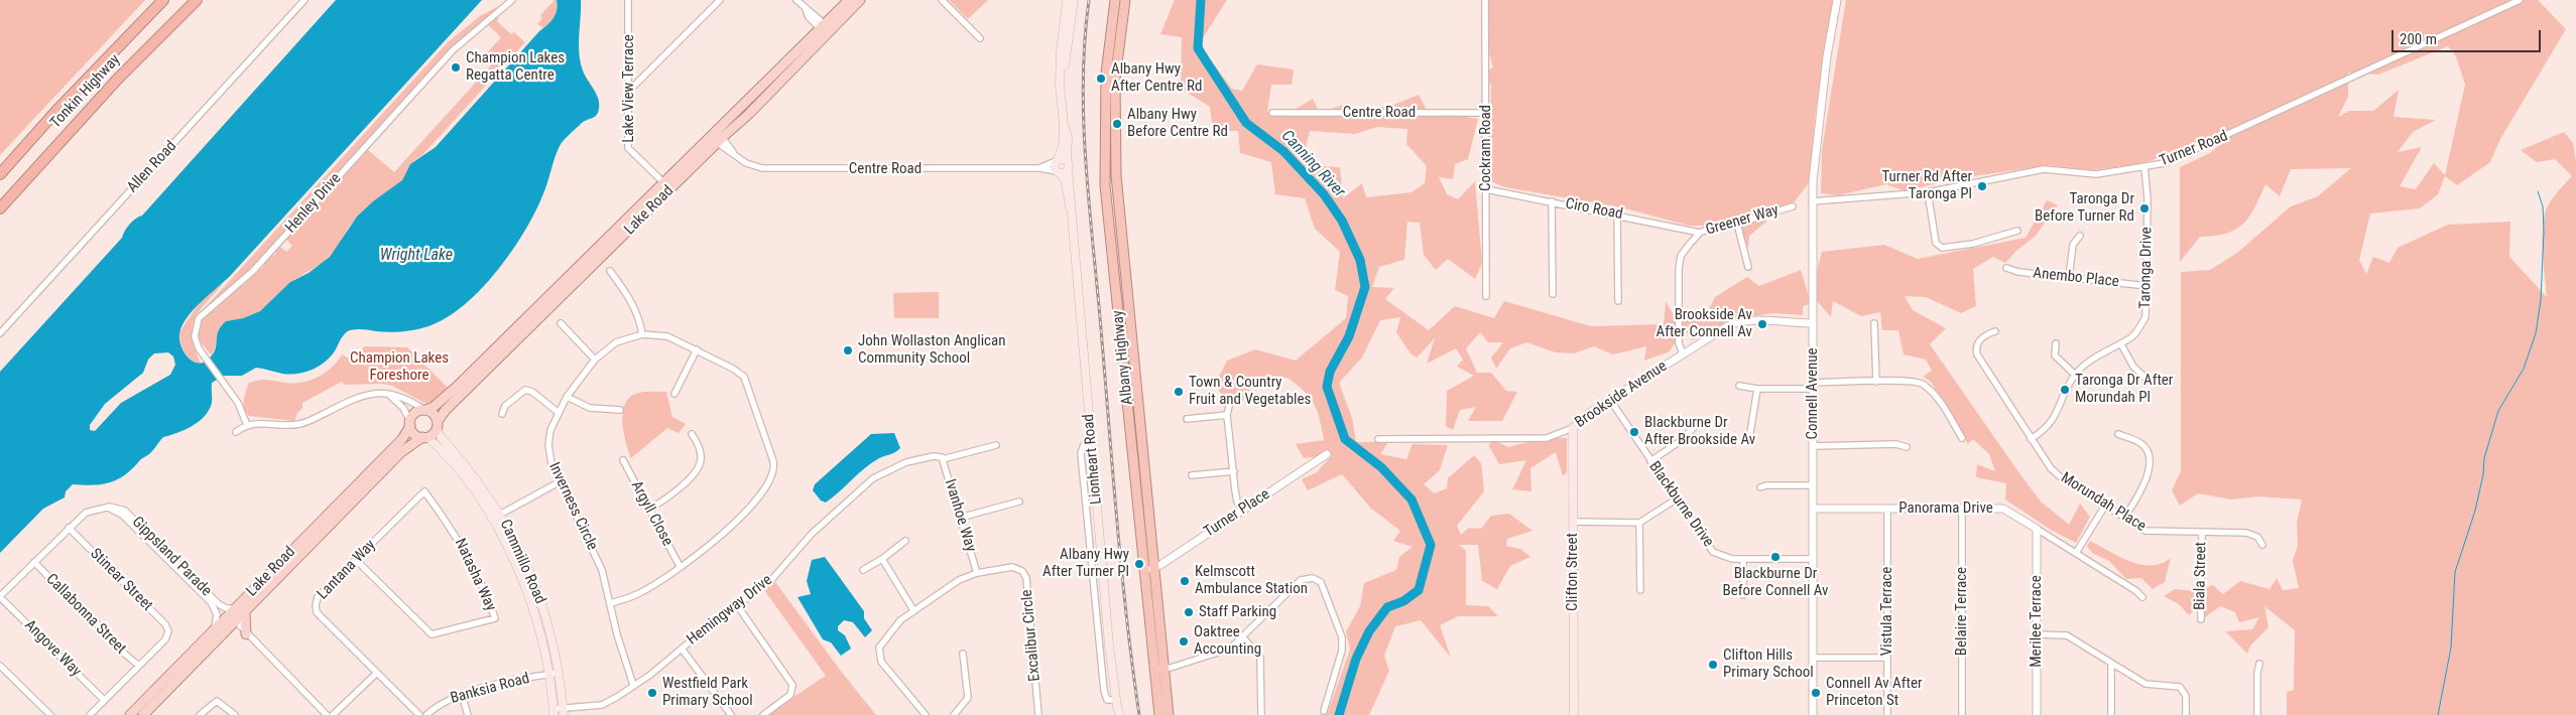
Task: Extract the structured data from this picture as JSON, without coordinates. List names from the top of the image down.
{
  "streets": {
    "highway": ["Tonkin Highway", "Albany Highway"],
    "main road": [
      "Lake Road",
      "Lionheart Road",
      "Cammillo Road",
      "Clifton Street"
    ],
    "street": [
      "Lake View Terrace",
      "Centre Road",
      "Cockram Road",
      "Turner Road",
      "Allen Road",
      "Henley Drive",
      "Ciro Road",
      "Greener Way",
      "Taronga Drive",
      "Anembo Place",
      "Connell Avenue",
      "Brookside Avenue",
      "Morundah Place",
      "Blackburne Drive",
      "Inverness Circle",
      "Panorama Drive",
      "Argyll Close",
      "Turner Place",
      "Ivanhoe Way",
      "Gippsland Parade",
      "Lantana Way",
      "Natasha Way",
      "Biala Street",
      "Stinear Street",
      "Hemingway Drive",
      "Vistula Terrace",
      "Belaire Terrace",
      "Callabonna Street",
      "Merilee Terrace",
      "Excalibur Circle",
      "Angove Way",
      "Banksia Road"
    ]
  },
  "crossings": [
    ["Lake View Terrace", "Lake Road"],
    ["Centre Road", "Cockram Road"],
    ["Centre Road", "Lake Road"],
    ["Centre Road", "Lionheart Road"],
    ["Cockram Road", "Ciro Road"],
    ["Turner Road", "Taronga Drive"],
    ["Turner Road", "Connell Avenue"],
    ["Ciro Road", "Greener Way"],
    ["Lake Road", "Gippsland Parade"],
    ["Lake Road", "Cammillo Road"],
    ["Greener Way", "Brookside Avenue"],
    ["Taronga Drive", "Anembo Place"],
    ["Taronga Drive", "Morundah Place"],
    ["Albany Highway", "Turner Place"],
    ["Connell Avenue", "Brookside Avenue"],
    ["Connell Avenue", "Blackburne Drive"],
    ["Connell Avenue", "Panorama Drive"],
    ["Brookside Avenue", "Blackburne Drive"],
    ["Brookside Avenue", "Clifton Street"],
    ["Morundah Place", "Biala Street"],
    ["Inverness Circle", "Argyll Close"],
    ["Inverness Circle", "Hemingway Drive"],
    ["Panorama Drive", "Vistula Terrace"],
    ["Panorama Drive", "Belaire Terrace"],
    ["Panorama Drive", "Merilee Terrace"],
    ["Ivanhoe Way", "Hemingway Drive"],
    ["Ivanhoe Way", "Excalibur Circle"],
    ["Cammillo Road", "Hemingway Drive"],
    ["Cammillo Road", "Banksia Road"],
    ["Lantana Way", "Natasha Way"],
    ["Stinear Street", "Callabonna Street"]
  ],
  "water": ["Canning River", "Wright Lake"],
  "parks": ["Champion Lakes Foreshore"],
  "places": [
    "Champion Lakes Regatta Centre",
    "Albany Hwy After Centre Rd",
    "Albany Hwy Before Centre Rd",
    "Turner Rd After Taronga Pl",
    "Taronga Dr Before Turner Rd",
    "Brookside Av After Connell Av",
    "John Wollaston Anglican Community School",
    "Taronga Dr After Morundah Pl",
    "Town & Country Fruit and Vegetables",
    "Blackburne Dr After Brookside Av",
    "Blackburne Dr Before Connell Av",
    "Albany Hwy After Turner Pl",
    "Kelmscott Ambulance Station",
    "Staff Parking",
    "Oaktree Accounting",
    "Clifton Hills Primary School",
    "Westfield Park Primary School",
    "Connell Av After Princeton St"
  ],
  "scale_bar": "200 m"
}
